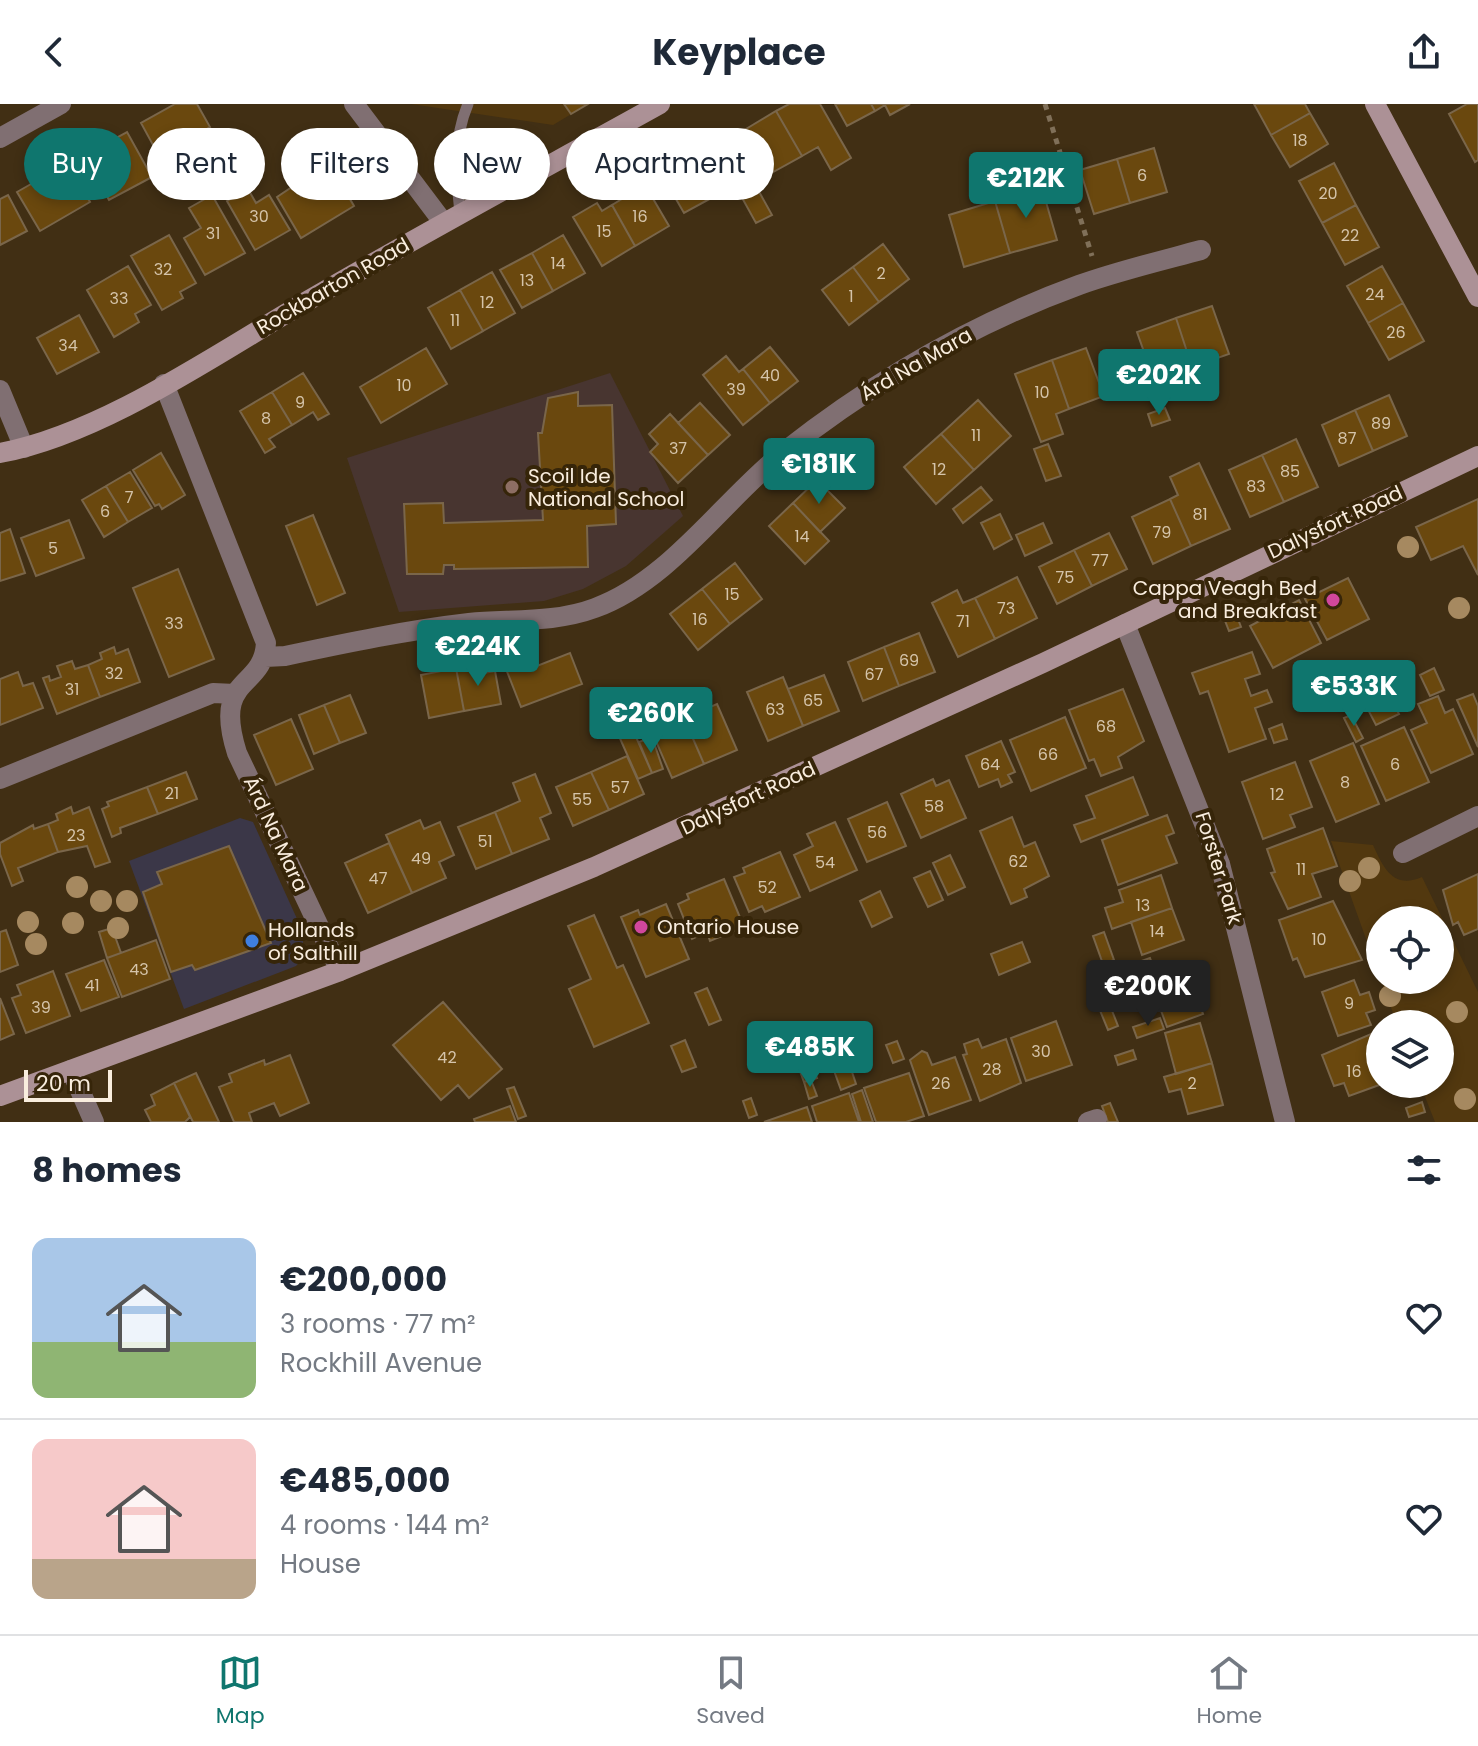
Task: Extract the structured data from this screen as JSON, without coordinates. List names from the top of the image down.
{
  "streets": {
    "street": [
      "Rockbarton Road",
      "Árd Na Mara",
      "Dalysfort Road",
      "Forster Park"
    ]
  },
  "crossings": [
    ["Árd Na Mara", "Dalysfort Road"],
    ["Dalysfort Road", "Forster Park"]
  ],
  "places": [
    "Scoil Ide National School",
    "Cappa Veagh Bed and Breakfast",
    "Ontario House",
    "Hollands of Salthill"
  ],
  "house_numbers": [
    "18",
    "6",
    "20",
    "30",
    "16",
    "15",
    "31",
    "22",
    "14",
    "32",
    "2",
    "13",
    "24",
    "1",
    "33",
    "12",
    "11",
    "26",
    "34",
    "40",
    "10",
    "39",
    "10",
    "9",
    "8",
    "89",
    "11",
    "87",
    "37",
    "12",
    "85",
    "83",
    "7",
    "6",
    "81",
    "79",
    "14",
    "5",
    "77",
    "75",
    "15",
    "73",
    "16",
    "71",
    "33",
    "69",
    "32",
    "67",
    "31",
    "65",
    "63",
    "68",
    "66",
    "64",
    "6",
    "8",
    "57",
    "21",
    "12",
    "55",
    "58",
    "56",
    "23",
    "51",
    "49",
    "62",
    "54",
    "11",
    "47",
    "52",
    "13",
    "14",
    "10",
    "43",
    "41",
    "9",
    "39",
    "30",
    "42",
    "28",
    "16",
    "26",
    "2"
  ],
  "scale_bar": "20 m",
  "page": {
    "header": "Keyplace",
    "chip": [
      "Buy",
      "Rent",
      "Filters",
      "New",
      "Apartment"
    ],
    "price": [
      "€212K",
      "€202K",
      "€181K",
      "€224K",
      "€533K",
      "€260K",
      "€200K",
      "€485K"
    ],
    "scale": "20 m",
    "heading": "8 homes",
    "list": [
      {
        "name": "€200,000",
        "note": "3 rooms · 77 m² · Rockhill Avenue"
      },
      {
        "name": "€485,000",
        "note": "4 rooms · 144 m² · House"
      }
    ],
    "tabs": ["Map", "Saved", "Home"]
  }
}
